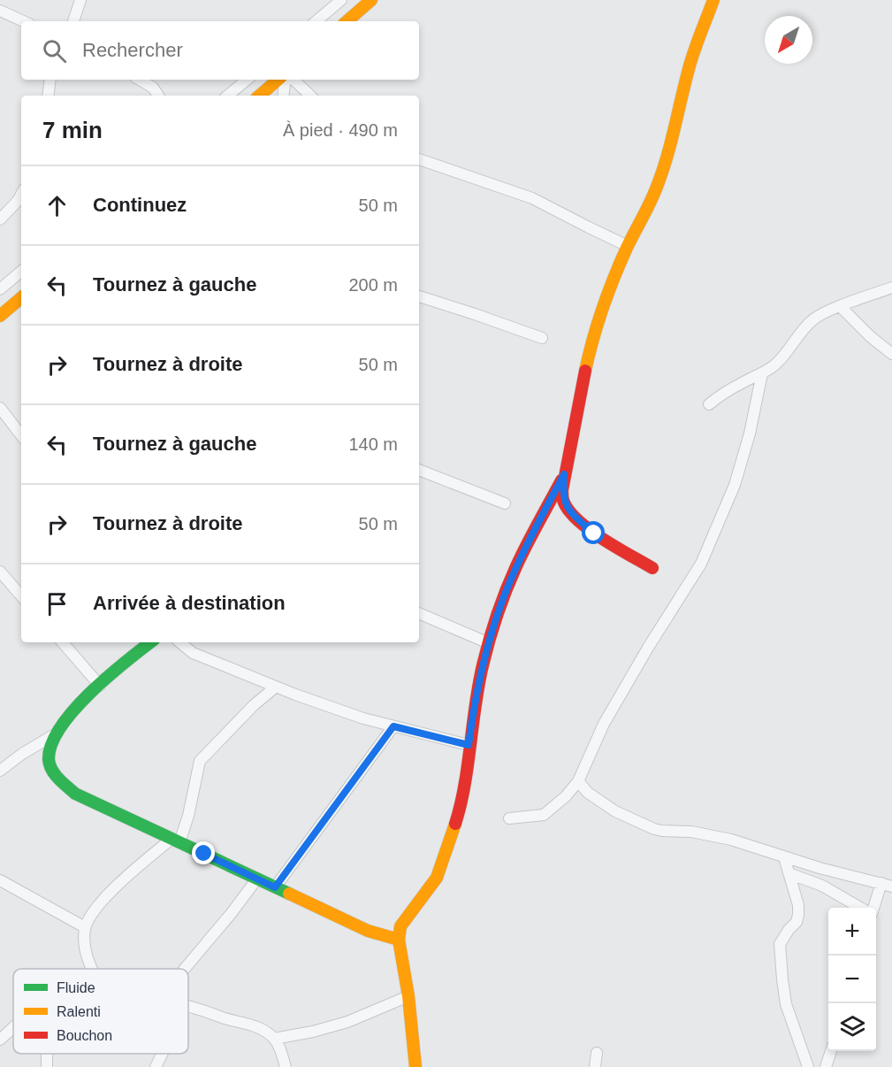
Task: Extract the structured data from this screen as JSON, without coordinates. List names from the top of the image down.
{
  "legend": ["Fluide", "Ralenti", "Bouchon"],
  "north": "bottom left",
  "page": {
    "search": "Rechercher",
    "heading": ["7 min", "À pied · 490 m"],
    "list": [
      ["Continuez", "50 m"],
      ["Tournez à gauche", "200 m"],
      ["Tournez à droite", "50 m"],
      ["Tournez à gauche", "140 m"],
      ["Tournez à droite", "50 m"],
      "Arrivée à destination"
    ],
    "map_buttons": ["+", "−"]
  }
}
